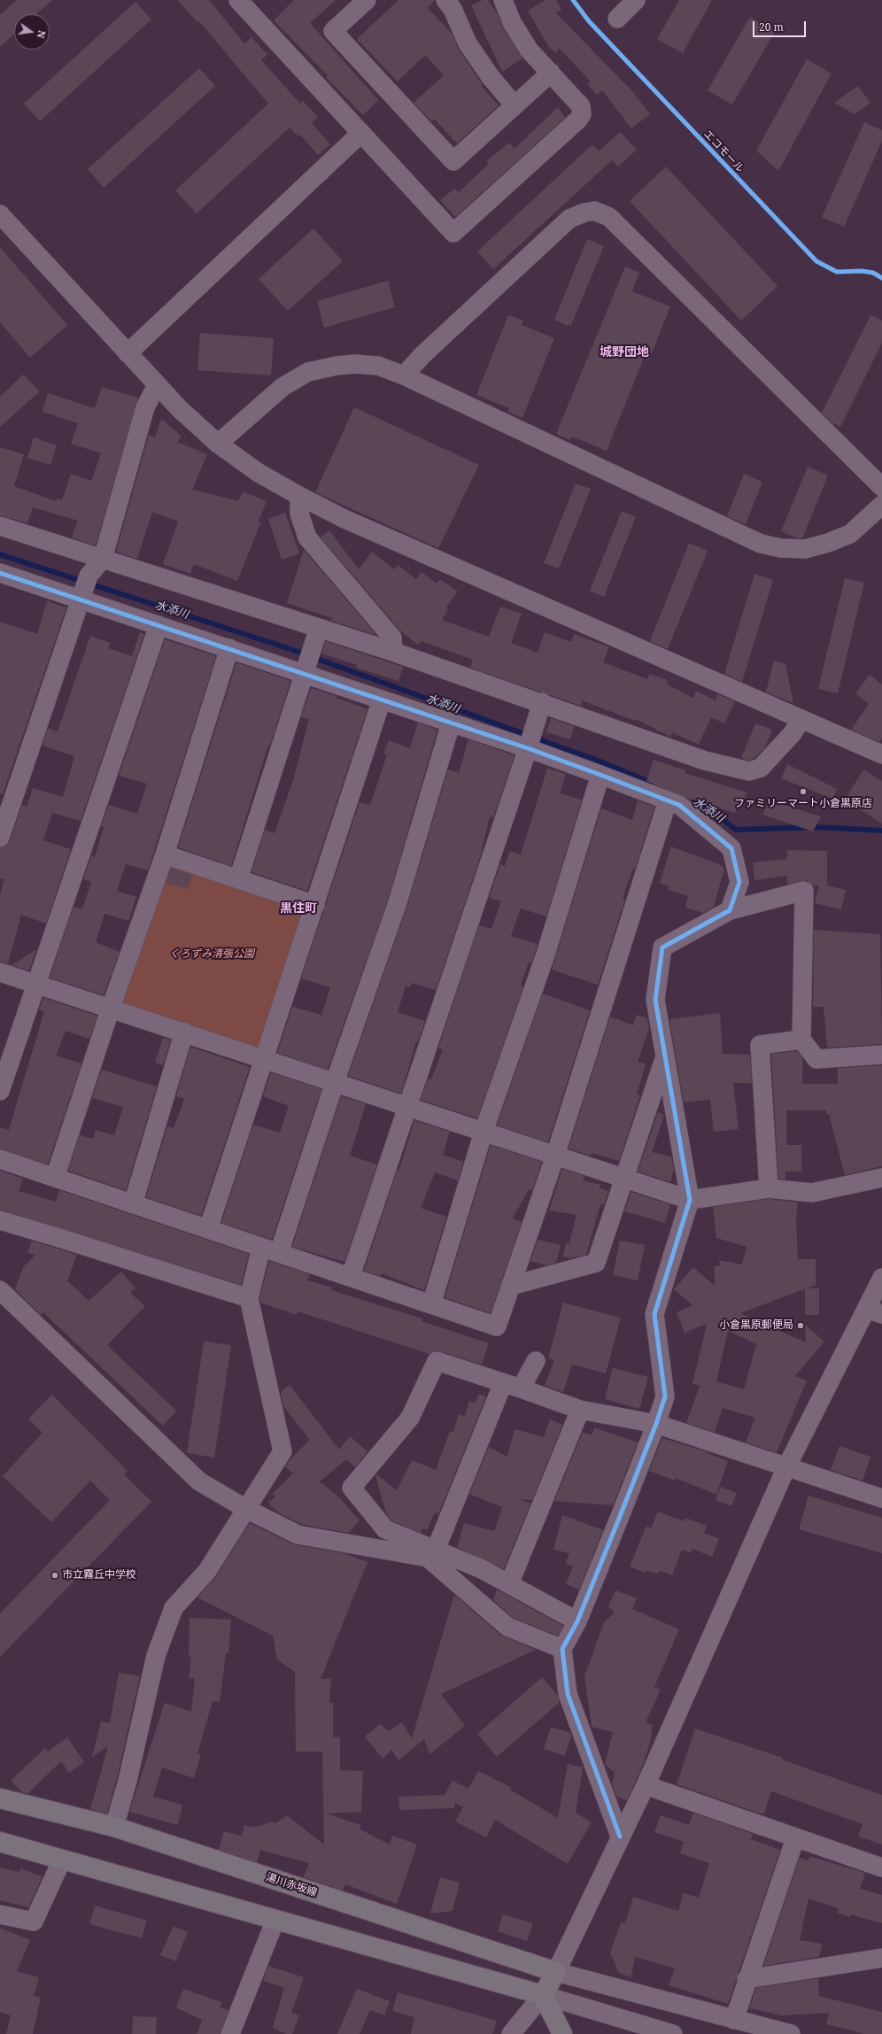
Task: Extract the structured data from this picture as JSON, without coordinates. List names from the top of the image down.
{
  "streets": {
    "main road": ["湯川赤坂線"],
    "cycle path": ["エコモール"]
  },
  "districts": ["城野団地", "黒住町"],
  "water": ["水添川"],
  "parks": ["くろずみ清張公園"],
  "places": ["ファミリーマート小倉黒原店", "小倉黒原郵便局", "市立霧丘中学校"],
  "scale_bar": "20 m",
  "north": "right"
}
